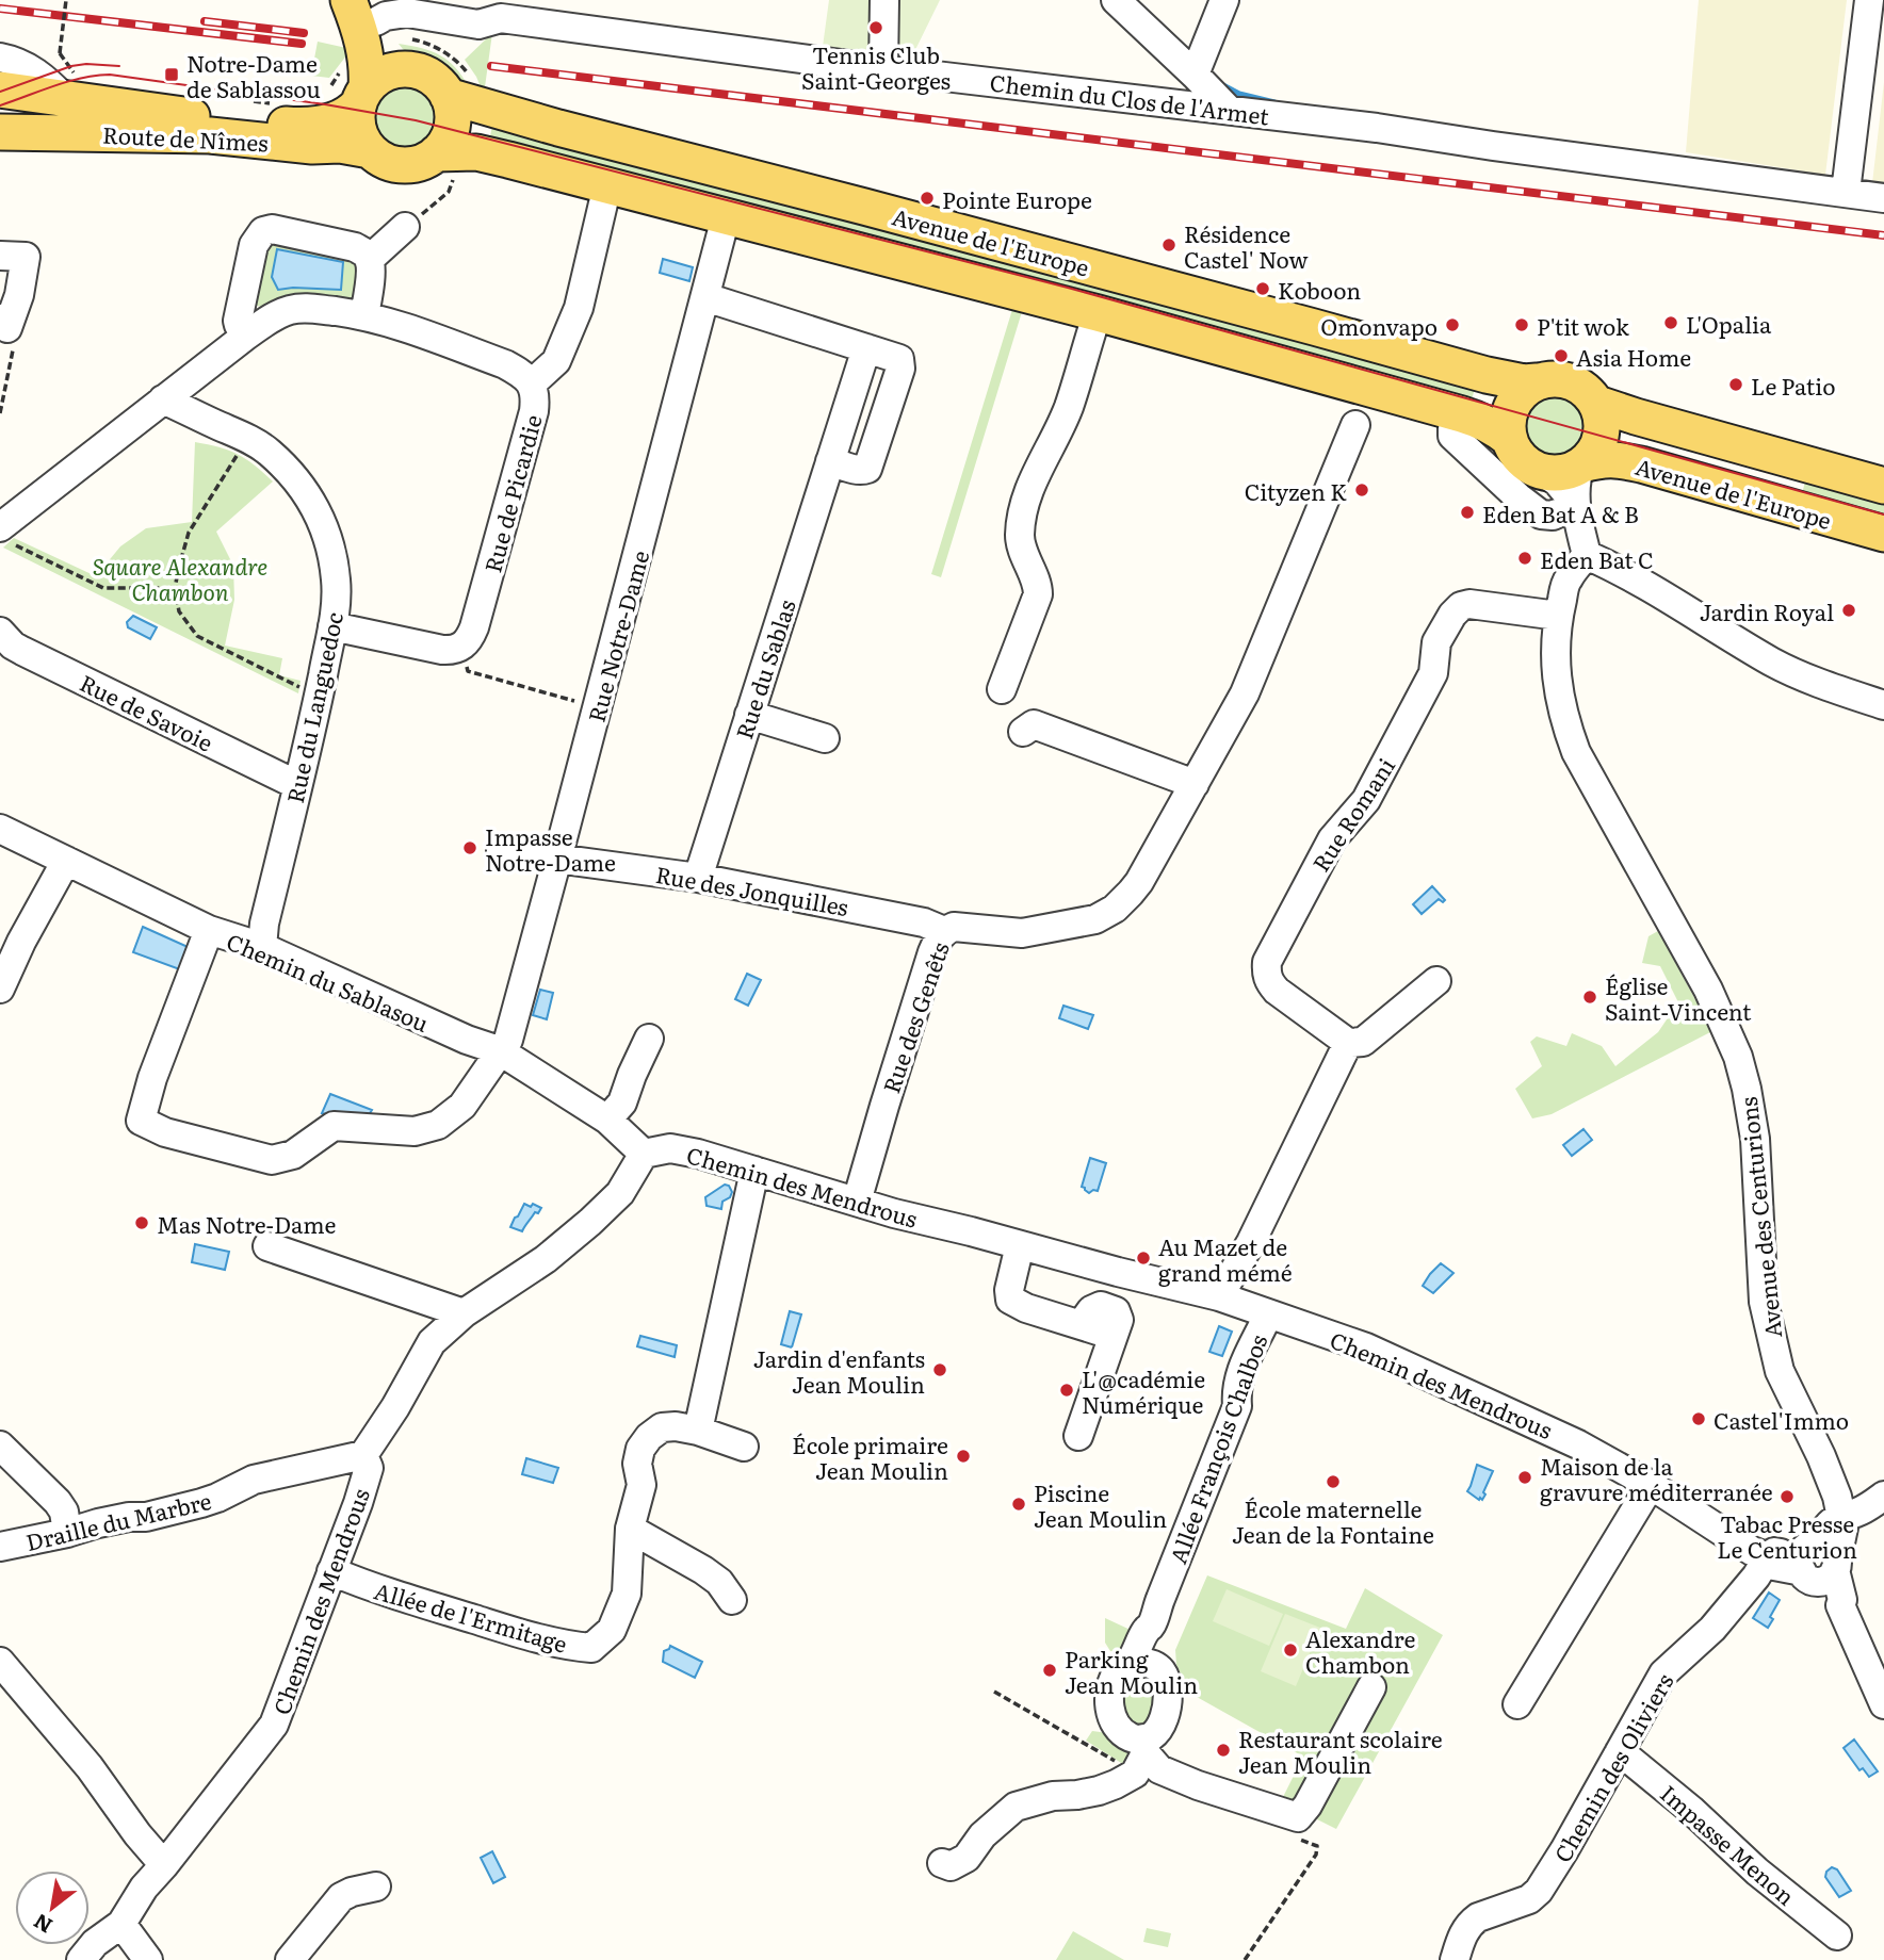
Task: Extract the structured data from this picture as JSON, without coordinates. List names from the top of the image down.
{
  "streets": {
    "main road": ["Route de Nîmes", "Avenue de l'Europe"],
    "street": [
      "Chemin du Clos de l'Armet",
      "Rue de Picardie",
      "Rue Notre-Dame",
      "Rue du Sablas",
      "Rue du Languedoc",
      "Rue de Savoie",
      "Rue Romani",
      "Rue des Jonquilles",
      "Chemin du Sablasou",
      "Rue des Genêts",
      "Chemin des Mendrous",
      "Avenue des Centurions",
      "Allée François Chalbos",
      "Draille du Marbre",
      "Allée de l'Ermitage",
      "Chemin des Oliviers",
      "Impasse Menon"
    ]
  },
  "crossings": [
    ["Route de Nîmes", "Avenue de l'Europe"],
    ["Avenue de l'Europe", "Rue Notre-Dame"],
    ["Rue de Picardie", "Rue du Languedoc"],
    ["Rue Notre-Dame", "Rue des Jonquilles"],
    ["Rue Notre-Dame", "Chemin du Sablasou"],
    ["Rue du Sablas", "Rue des Jonquilles"],
    ["Rue du Languedoc", "Rue de Savoie"],
    ["Rue du Languedoc", "Chemin du Sablasou"],
    ["Rue Romani", "Avenue des Centurions"],
    ["Rue des Jonquilles", "Rue des Genêts"],
    ["Chemin du Sablasou", "Chemin des Mendrous"],
    ["Rue des Genêts", "Chemin des Mendrous"],
    ["Chemin des Mendrous", "Allée François Chalbos"],
    ["Chemin des Mendrous", "Draille du Marbre"],
    ["Chemin des Mendrous", "Allée de l'Ermitage"],
    ["Chemin des Mendrous", "Chemin des Oliviers"],
    ["Chemin des Oliviers", "Impasse Menon"]
  ],
  "parks": ["Square Alexandre Chambon"],
  "places": {
    "other": [
      "Tennis Club Saint-Georges",
      "Pointe Europe",
      "Résidence Castel' Now",
      "Koboon",
      "L'Opalia",
      "Omonvapo",
      "P'tit wok",
      "Asia Home",
      "Le Patio",
      "Cityzen K",
      "Eden Bat A & B",
      "Eden Bat C",
      "Jardin Royal",
      "Impasse Notre-Dame",
      "Église Saint-Vincent",
      "Mas Notre-Dame",
      "Au Mazet de grand mémé",
      "Jardin d'enfants Jean Moulin",
      "L'@cadémie Numérique",
      "Castel'Immo",
      "École primaire Jean Moulin",
      "Maison de la gravure méditerranée",
      "École maternelle Jean de la Fontaine",
      "Tabac Presse Le Centurion",
      "Piscine Jean Moulin",
      "Alexandre Chambon",
      "Parking Jean Moulin",
      "Restaurant scolaire Jean Moulin"
    ],
    "transit": ["Notre-Dame de Sablassou"]
  },
  "north": "bottom left"
}
